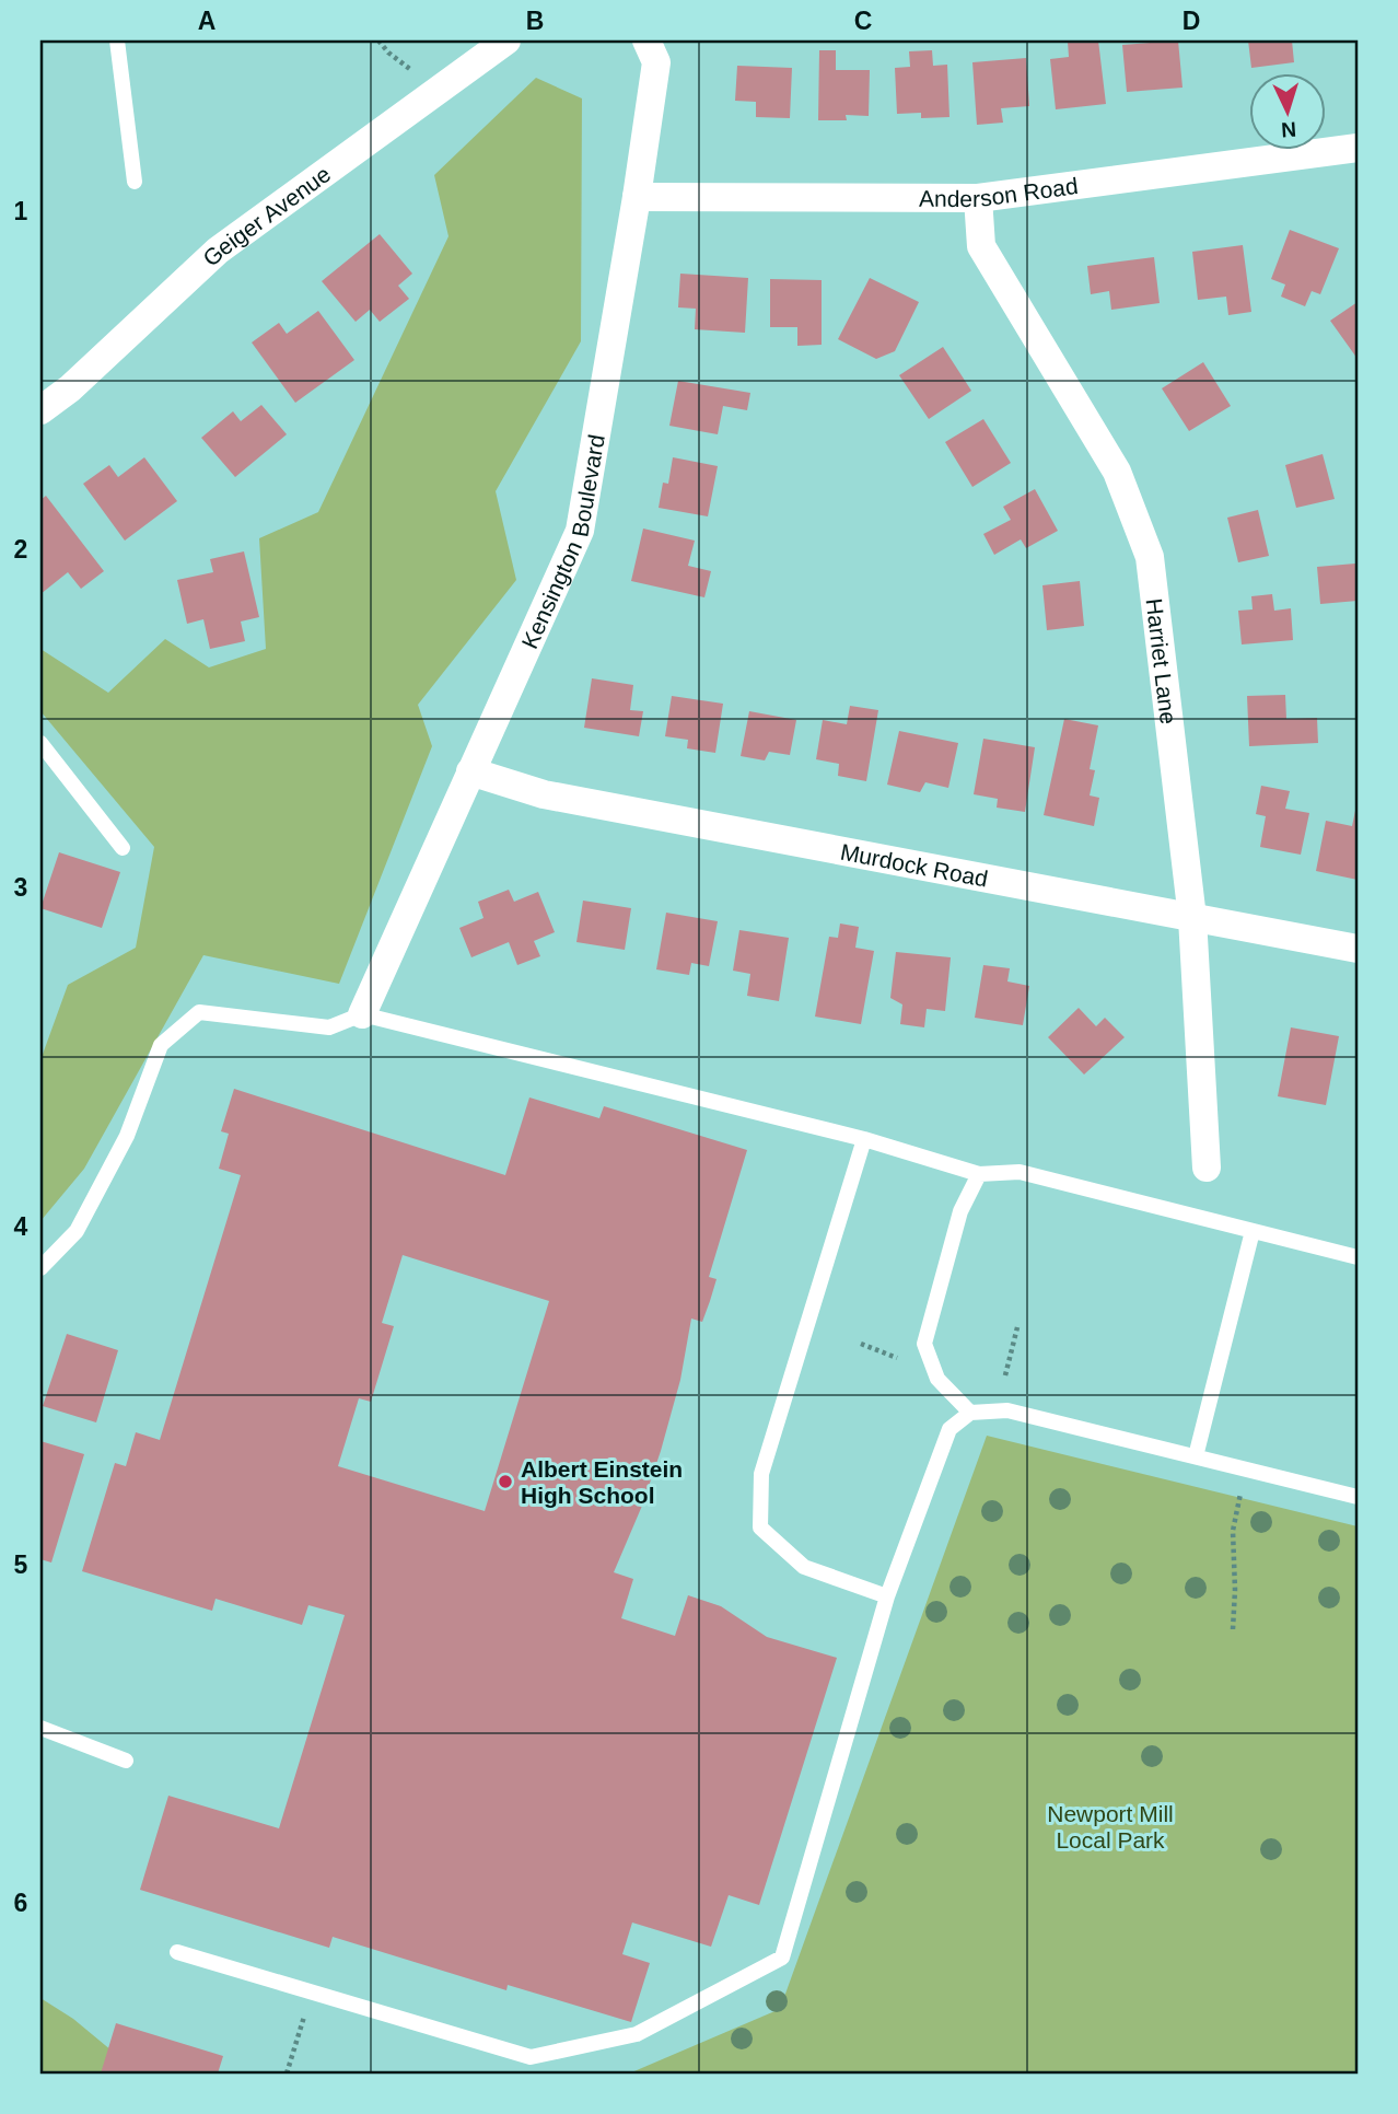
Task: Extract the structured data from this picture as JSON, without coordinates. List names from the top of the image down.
{
  "streets": {
    "street": [
      "Anderson Road",
      "Geiger Avenue",
      "Kensington Boulevard",
      "Harriet Lane",
      "Murdock Road"
    ]
  },
  "crossings": [
    ["Anderson Road", "Kensington Boulevard"],
    ["Anderson Road", "Harriet Lane"],
    ["Kensington Boulevard", "Murdock Road"],
    ["Harriet Lane", "Murdock Road"]
  ],
  "parks": ["Newport Mill Local Park"],
  "places": ["Albert Einstein High School"],
  "north": "bottom",
  "grid": {
    "columns": [
      "A",
      "B",
      "C",
      "D"
    ],
    "rows": [
      "1",
      "2",
      "3",
      "4",
      "5",
      "6"
    ]
  }
}
